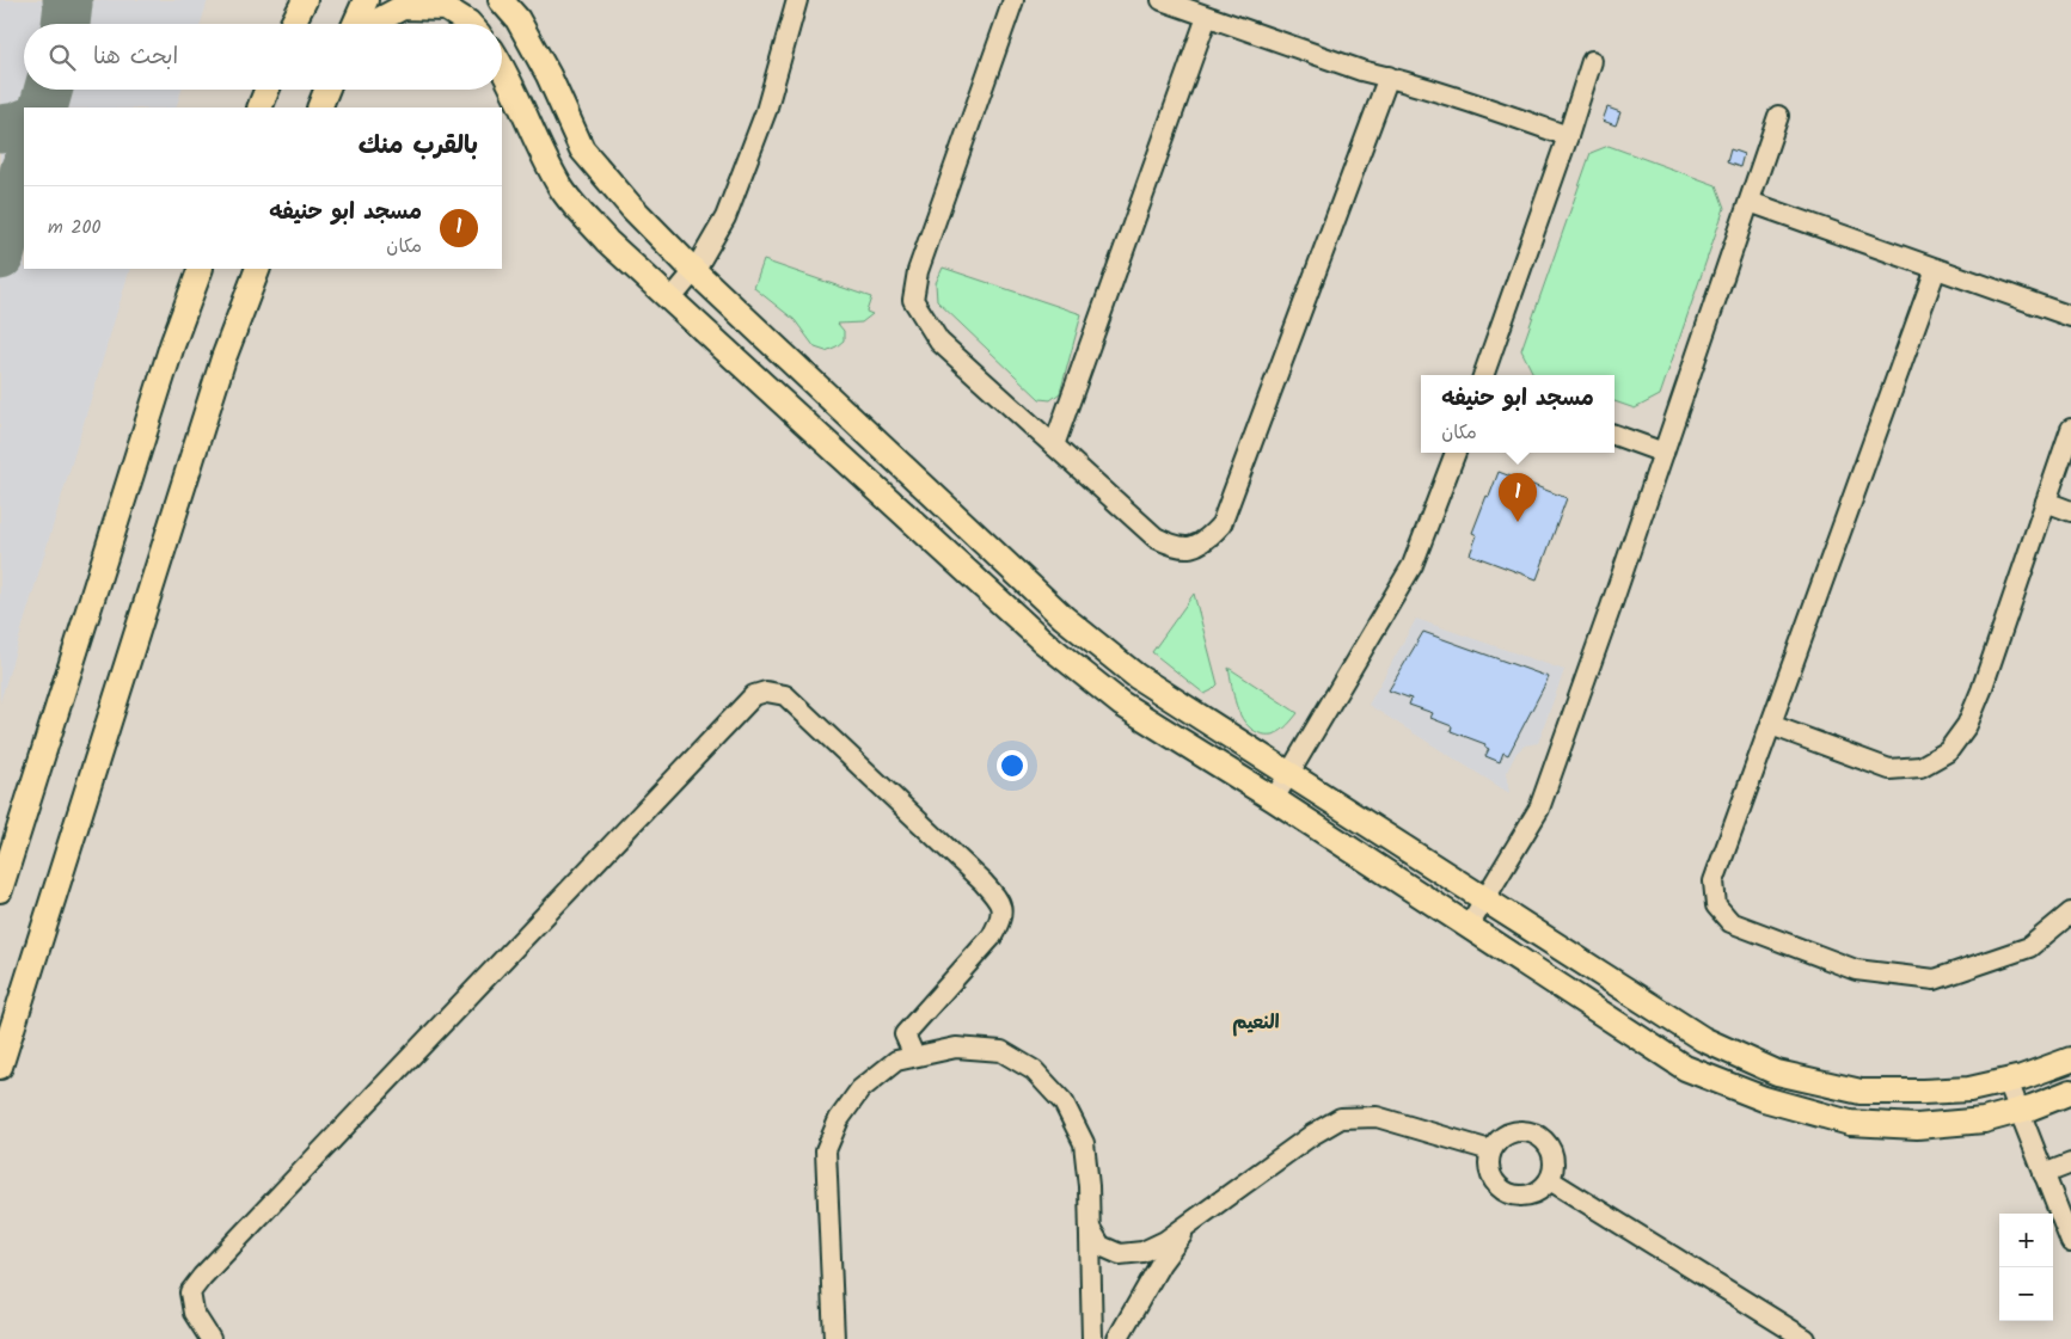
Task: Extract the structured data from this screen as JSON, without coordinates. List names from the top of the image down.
{
  "districts": ["النعيم"],
  "page": {
    "search": "ابحث هنا",
    "heading": "بالقرب منك",
    "list": [
      {
        "mark": "1",
        "name": "مسجد ابو حنيفه",
        "note": "مكان",
        "value": "200 m"
      }
    ],
    "popup": ["مسجد ابو حنيفه", "مكان"],
    "pins": "1",
    "map_buttons": ["+", "−"]
  }
}
